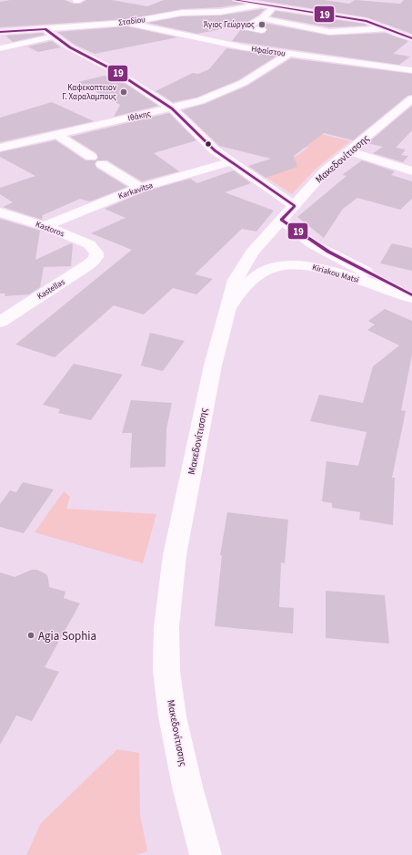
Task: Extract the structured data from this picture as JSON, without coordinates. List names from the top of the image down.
{
  "streets": {
    "street": [
      "Σταδίου",
      "Ηφαίστου",
      "Ιθάκης",
      "Μακεδονίτισσης",
      "Karkavitsa",
      "Kastoros",
      "Kiriakou Matsi",
      "Kastellas"
    ]
  },
  "crossings": [
    ["Σταδίου", "Ηφαίστου"],
    ["Ηφαίστου", "Ιθάκης"],
    ["Μακεδονίτισσης", "Kiriakou Matsi"],
    ["Karkavitsa", "Kastoros"],
    ["Kastoros", "Kastellas"]
  ],
  "places": ["Άγιος Γεώργιος", "Καφεκοπτειον Γ. Χαραλαμπους", "Agia Sophia"],
  "lines": ["transit line 19"]
}
